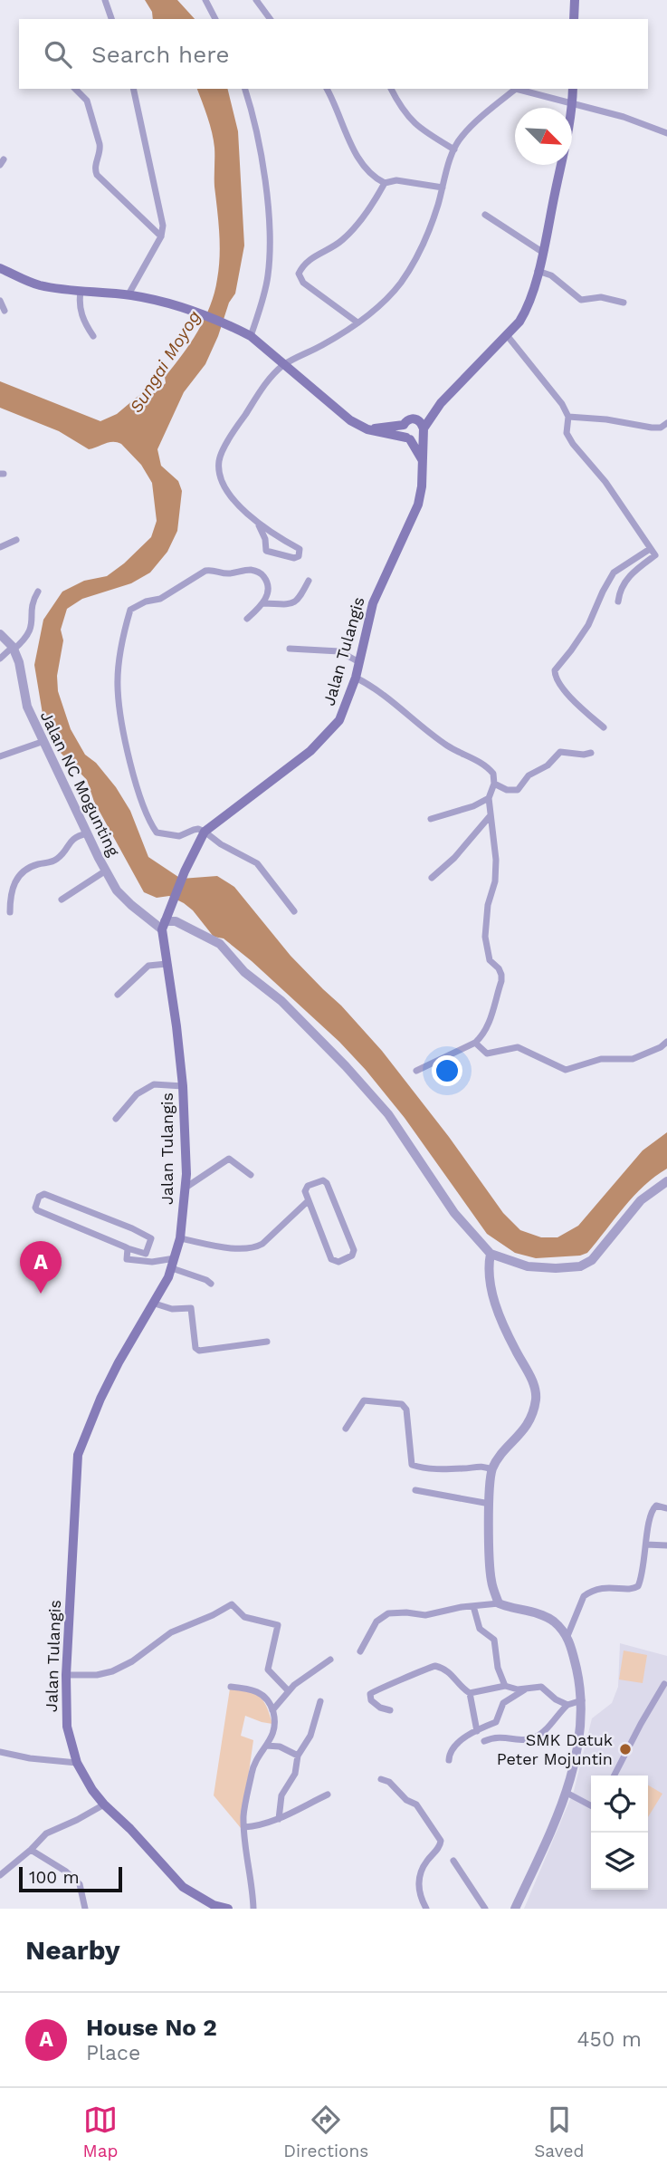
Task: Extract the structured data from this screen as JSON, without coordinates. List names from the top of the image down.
{
  "streets": {
    "main road": ["Jalan Tulangis"],
    "street": ["Jalan NC Mogunting"]
  },
  "crossings": [
    ["Jalan Tulangis", "Jalan NC Mogunting"]
  ],
  "water": ["Sungai Moyog"],
  "places": ["SMK Datuk Peter Mojuntin"],
  "scale_bar": "100 m",
  "north": "bottom right",
  "page": {
    "search": "Search here",
    "pins": "A",
    "scale": "100 m",
    "heading": "Nearby",
    "list": [
      {
        "mark": "A",
        "name": "House No 2",
        "note": "Place",
        "value": "450 m"
      }
    ],
    "nav": ["Map", "Directions", "Saved"]
  }
}
